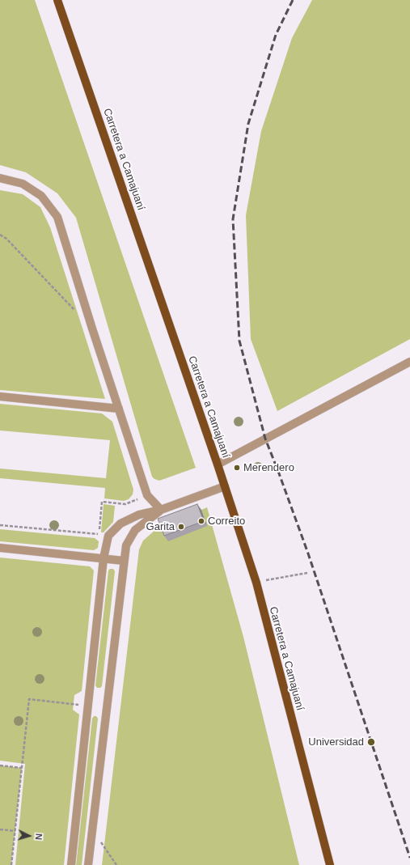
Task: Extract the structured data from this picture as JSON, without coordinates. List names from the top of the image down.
{
  "streets": {
    "main road": ["Carretera a Camajuaní"]
  },
  "places": [
    "Merendero",
    "Correito",
    "Garita",
    "Universidad"
  ],
  "north": "right"
}
